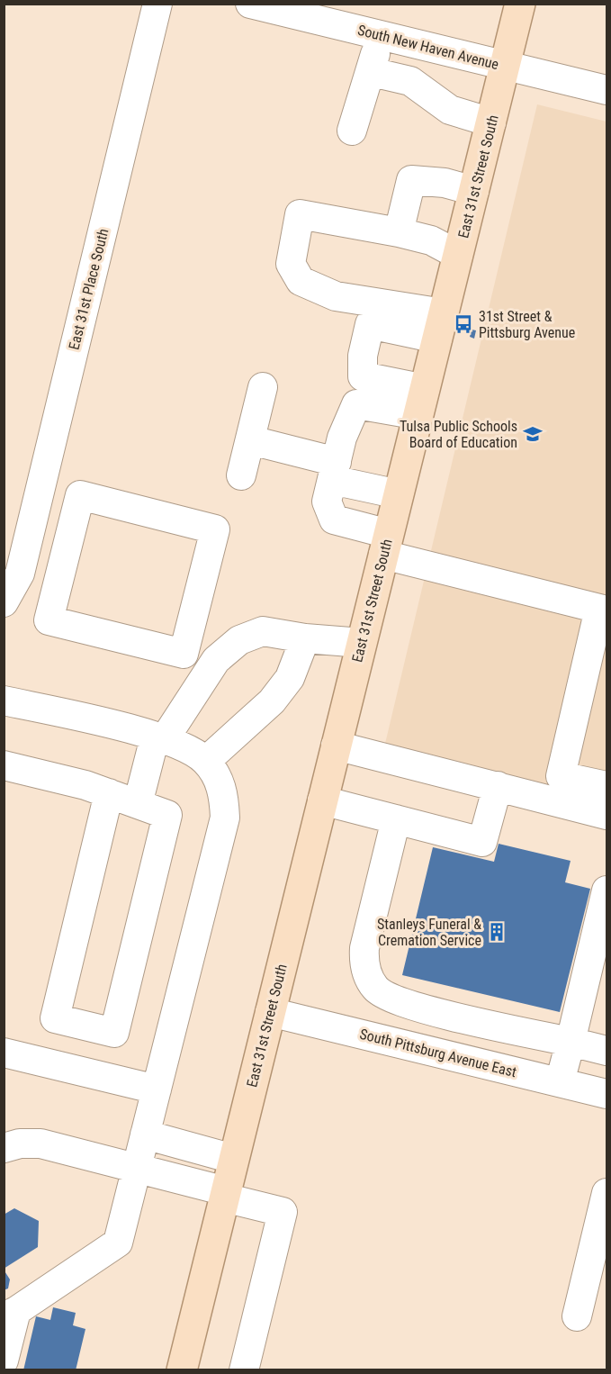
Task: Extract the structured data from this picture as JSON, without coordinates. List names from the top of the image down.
{
  "streets": {
    "main road": ["East 31st Street South"],
    "street": ["South New Haven Avenue", "East 31st Place South", "South Pittsburg Avenue East"]
  },
  "crossings": [
    ["South New Haven Avenue", "East 31st Street South"],
    ["East 31st Street South", "South Pittsburg Avenue East"]
  ],
  "places": {
    "bus stop": ["31st Street & Pittsburg Avenue"],
    "school or university": ["Tulsa Public Schools Board of Education"],
    "building": ["Stanleys Funeral & Cremation Service"]
  }
}
